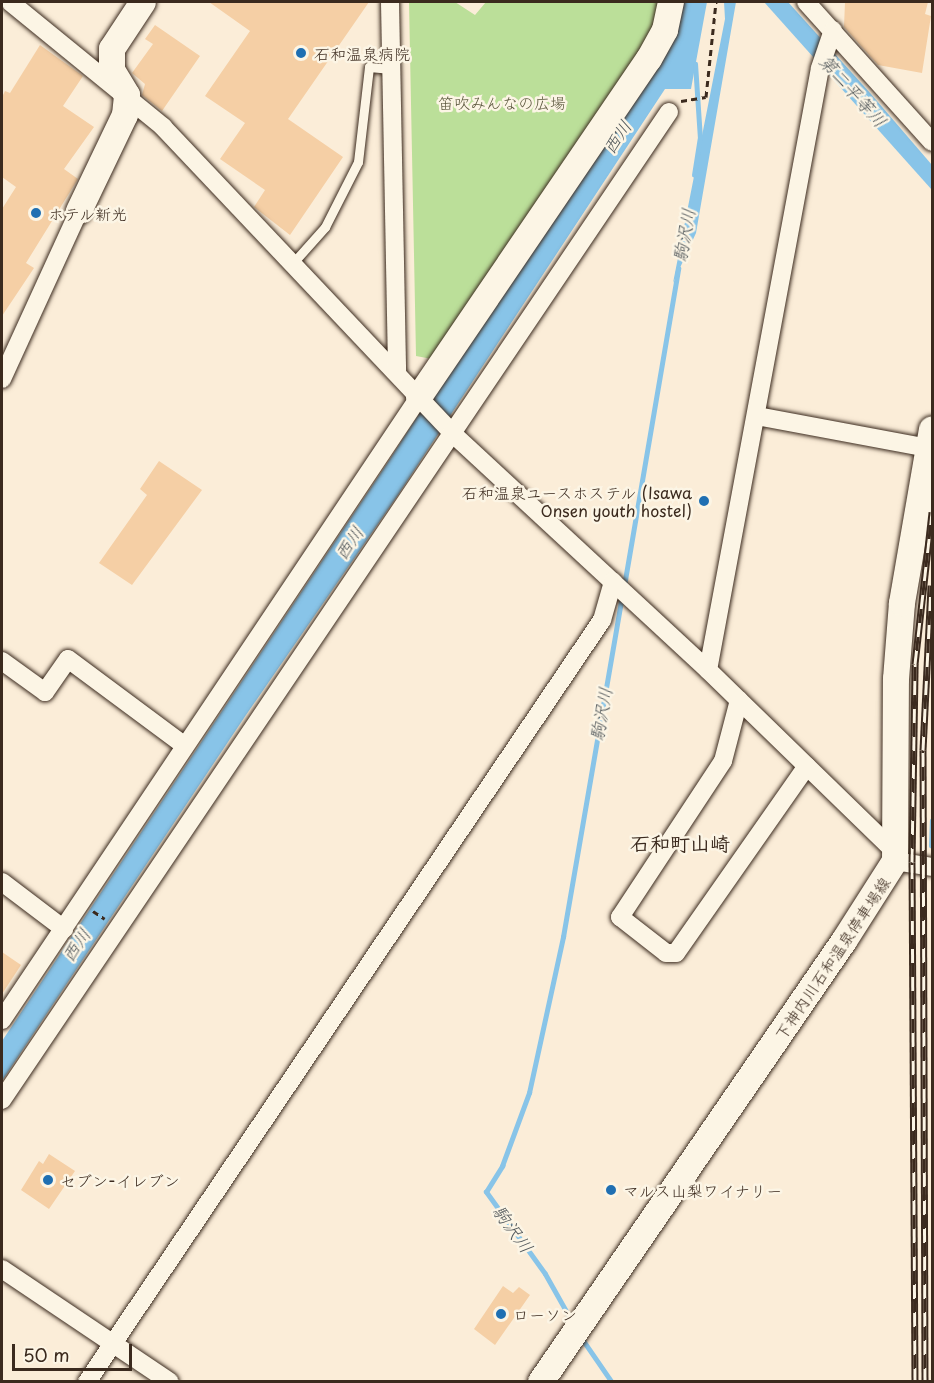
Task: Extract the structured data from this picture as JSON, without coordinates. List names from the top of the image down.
{
  "streets": {
    "main road": ["下神内川石和温泉停車場線"]
  },
  "districts": ["石和町山崎"],
  "water": ["第二平等川", "西川", "駒沢川"],
  "parks": ["笛吹みんなの広場"],
  "places": [
    "石和温泉病院",
    "ホテル新光",
    "石和温泉ユースホステル (Isawa Onsen youth hostel)",
    "セブン-イレブン",
    "マルス山梨ワイナリー",
    "ローソン"
  ],
  "scale_bar": "50 m"
}
